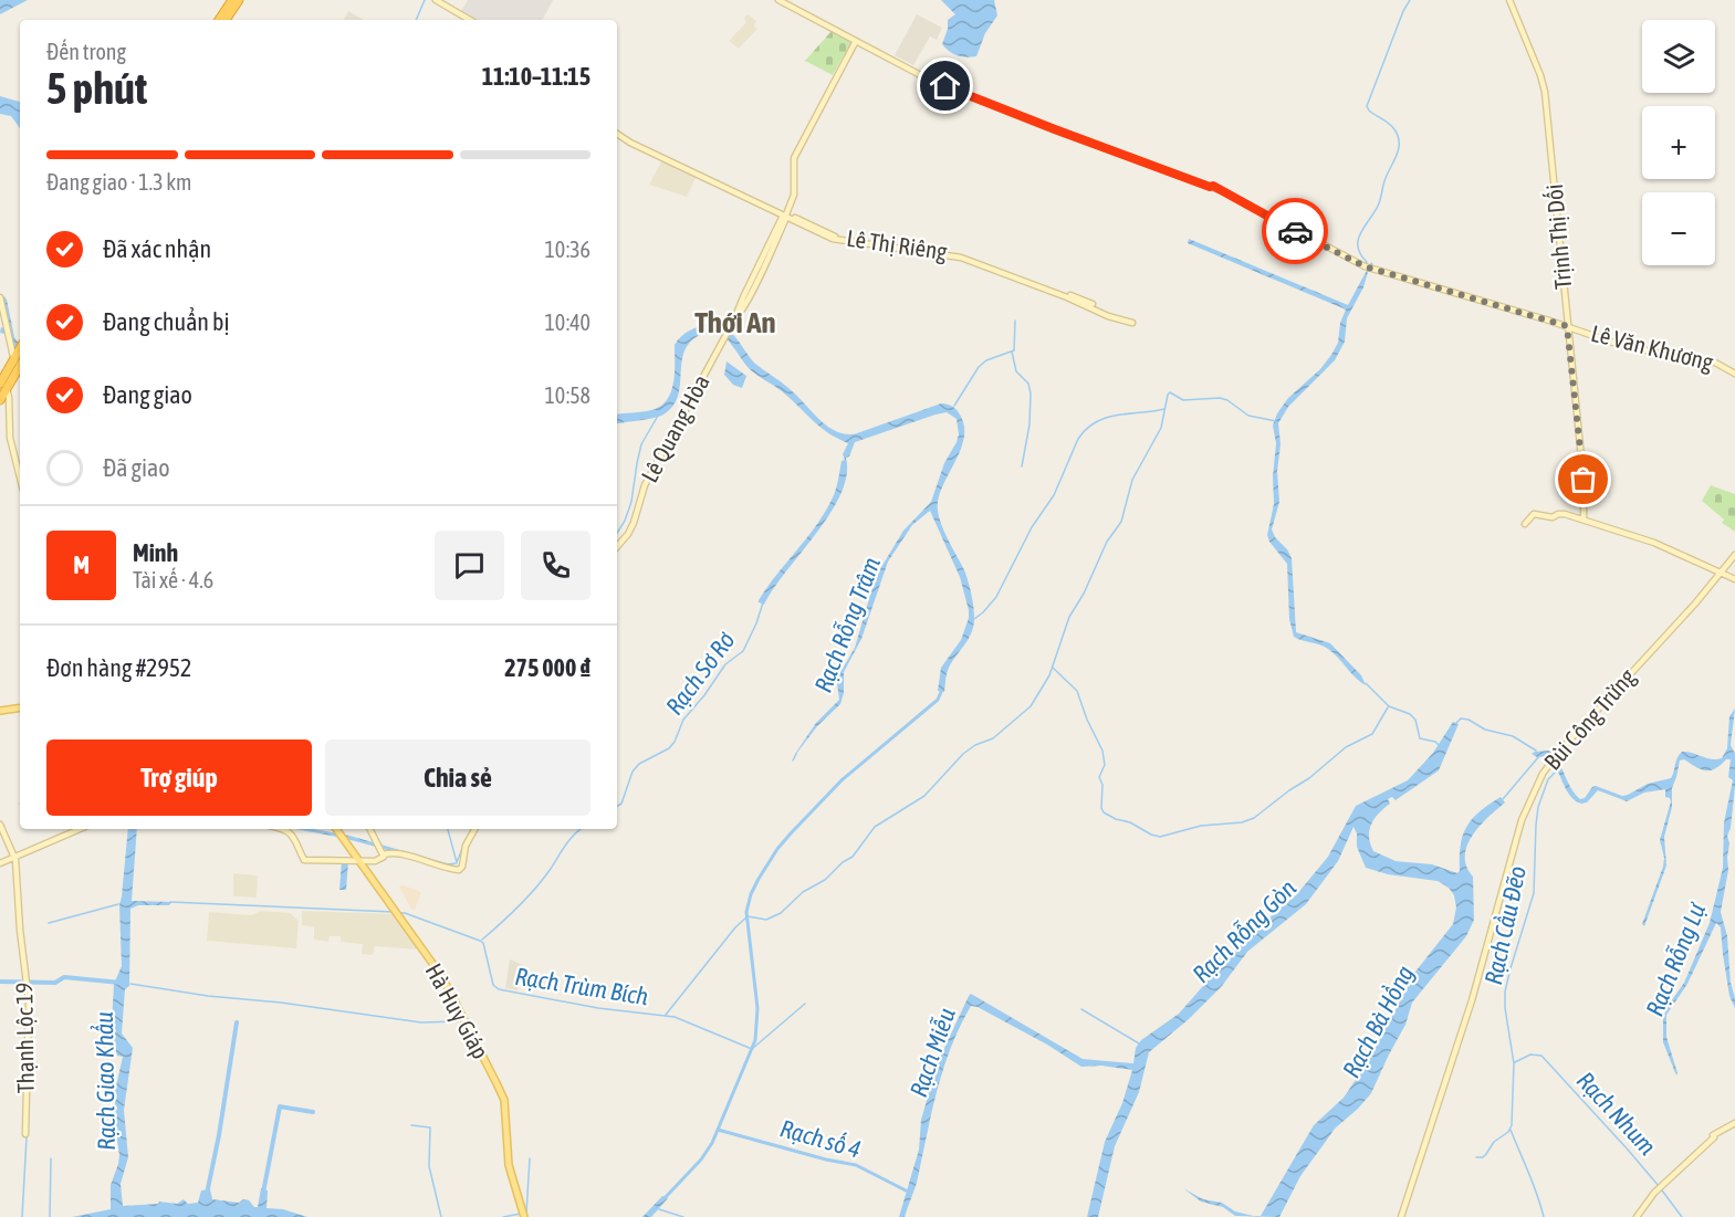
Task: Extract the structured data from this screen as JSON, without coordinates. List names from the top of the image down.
{
  "streets": {
    "main road": ["Hà Huy Giáp"],
    "street": [
      "Trịnh Thị Dối",
      "Lê Thị Riêng",
      "Lê Văn Khương",
      "Lê Quang Hòa",
      "Bùi Công Trừng",
      "Thạnh Lộc 19"
    ]
  },
  "crossings": [
    ["Trịnh Thị Dối", "Lê Văn Khương"],
    ["Lê Thị Riêng", "Lê Quang Hòa"]
  ],
  "districts": ["Thới An"],
  "water": [
    "Rạch Rỗng Trâm",
    "Rạch Sơ Rơ",
    "Rạch Cầu Đẽo",
    "Rạch Rỗng Gòn",
    "Rạch Rỗng Lự",
    "Rạch Trùm Bích",
    "Rạch Bà Hồng",
    "Rạch Miễu",
    "Rạch Giao Khẩu",
    "Rạch Nhum",
    "Rạch số 4"
  ],
  "page": {
    "map_buttons": ["+", "−"],
    "heading": ["5 phút", "Đến trong", "11:10–11:15"],
    "panel": [
      "Minh",
      "Tài xế · 4.6",
      "Đơn hàng #2952",
      "275 000 ₫"
    ],
    "bar": "Đang giao · 1.3 km",
    "list": [
      ["Đã xác nhận", "10:36"],
      ["Đang chuẩn bị", "10:40"],
      ["Đang giao", "10:58"],
      "Đã giao"
    ],
    "round": "M",
    "buttons": ["Trợ giúp", "Chia sẻ"]
  }
}
